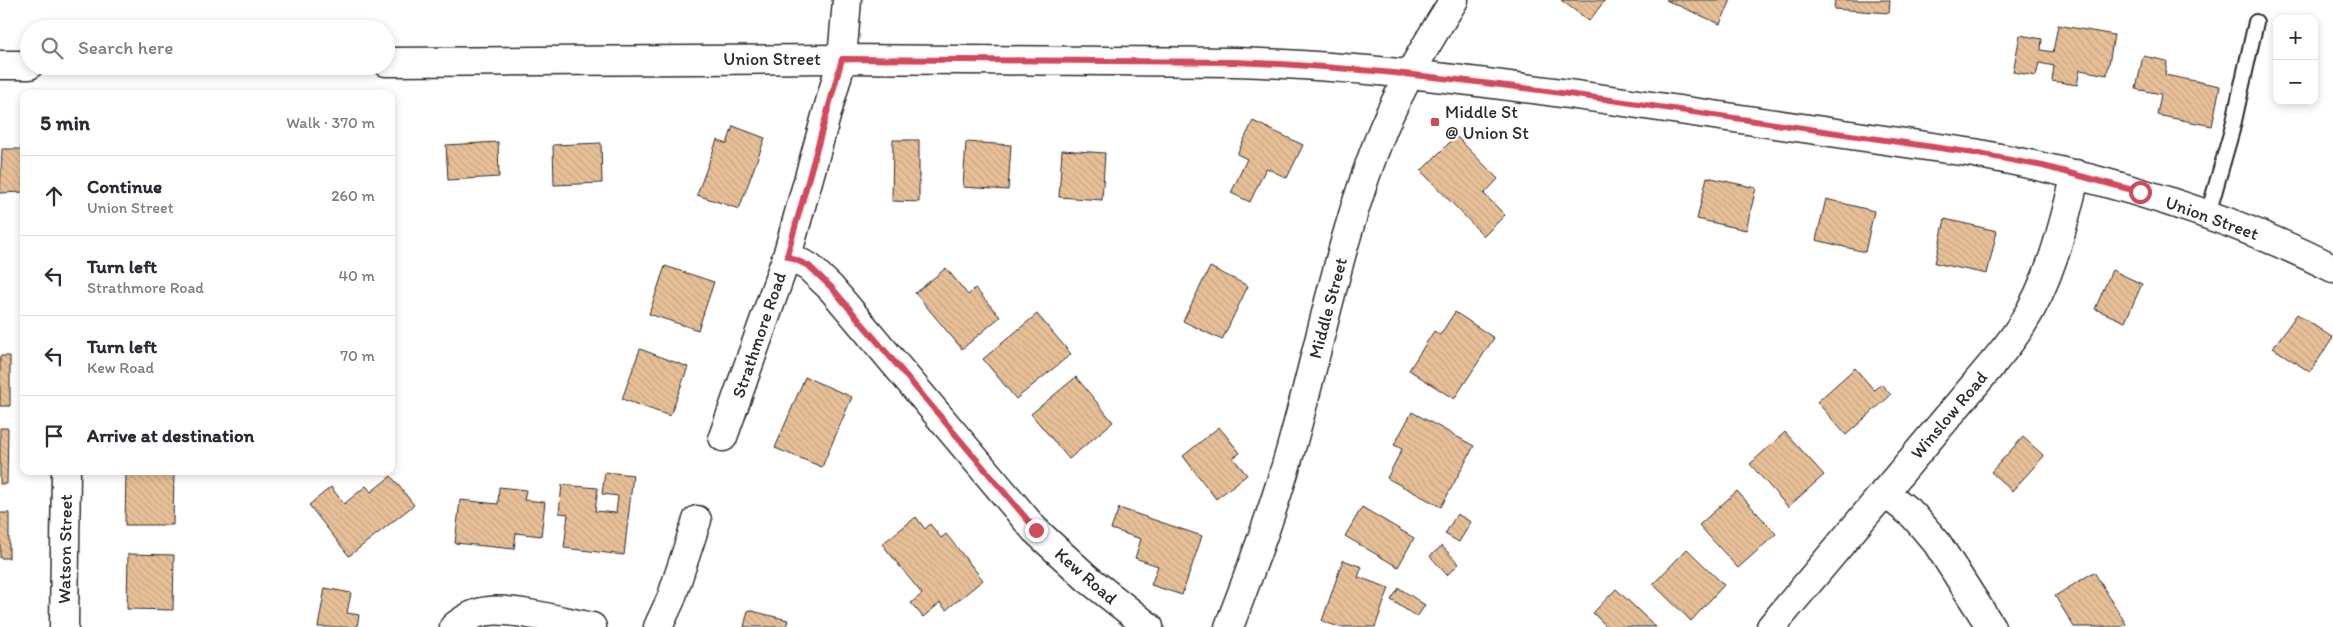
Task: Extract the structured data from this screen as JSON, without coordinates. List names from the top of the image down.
{
  "streets": {
    "street": [
      "Union Street",
      "Middle Street",
      "Strathmore Road",
      "Winslow Road",
      "Watson Street",
      "Kew Road"
    ]
  },
  "crossings": [
    ["Union Street", "Middle Street"],
    ["Union Street", "Strathmore Road"],
    ["Union Street", "Winslow Road"],
    ["Strathmore Road", "Kew Road"]
  ],
  "places": {
    "transit": ["Middle St @ Union St"]
  },
  "page": {
    "map_buttons": ["+", "−"],
    "search": "Search here",
    "heading": ["5 min", "Walk · 370 m"],
    "list": [
      ["Continue", "Union Street", "260 m"],
      ["Turn left", "Strathmore Road", "40 m"],
      ["Turn left", "Kew Road", "70 m"],
      "Arrive at destination"
    ]
  }
}
